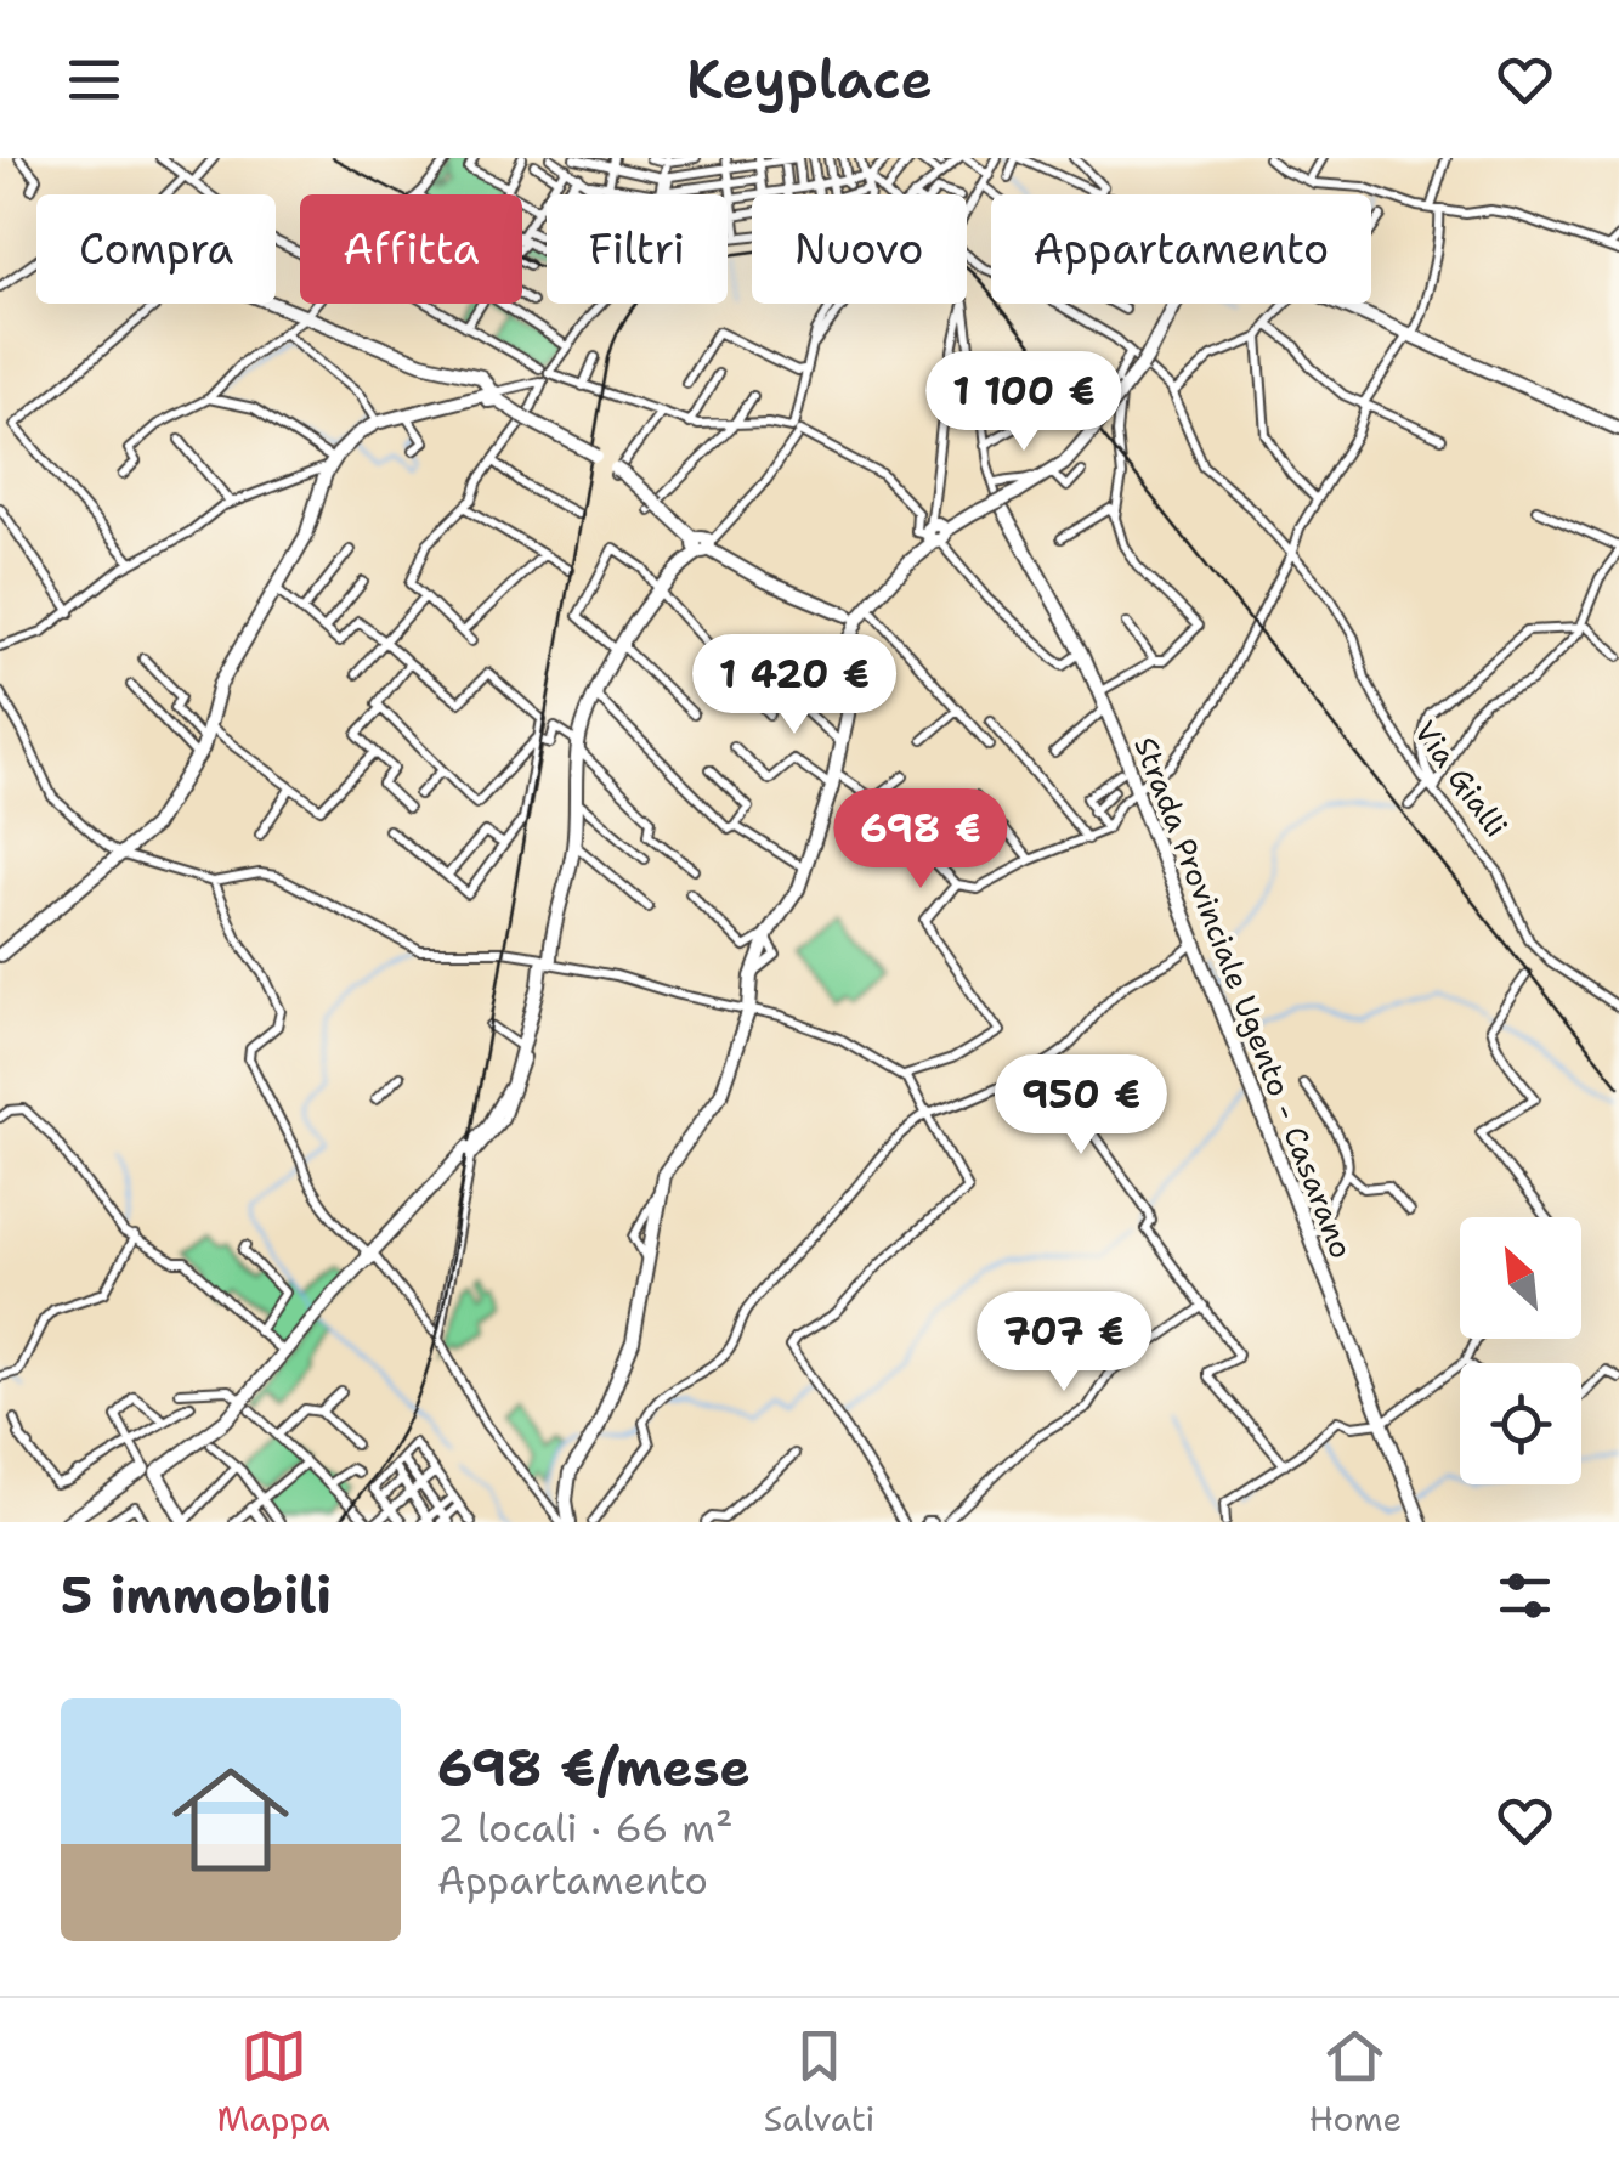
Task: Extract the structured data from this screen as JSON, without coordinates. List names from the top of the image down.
{
  "streets": {
    "main road": ["Strada Provinciale Ugento - Casarano"],
    "street": ["Via Gialli"]
  },
  "north": "top left",
  "page": {
    "header": "Keyplace",
    "chip": [
      "Compra",
      "Affitta",
      "Filtri",
      "Nuovo",
      "Appartamento"
    ],
    "price": [
      "1 100 €",
      "1 420 €",
      "698 €",
      "950 €",
      "707 €"
    ],
    "heading": "5 immobili",
    "list": [
      {
        "name": "698 €/mese",
        "note": "2 locali · 66 m² · Appartamento"
      }
    ],
    "tabs": ["Mappa", "Salvati", "Home"]
  }
}
